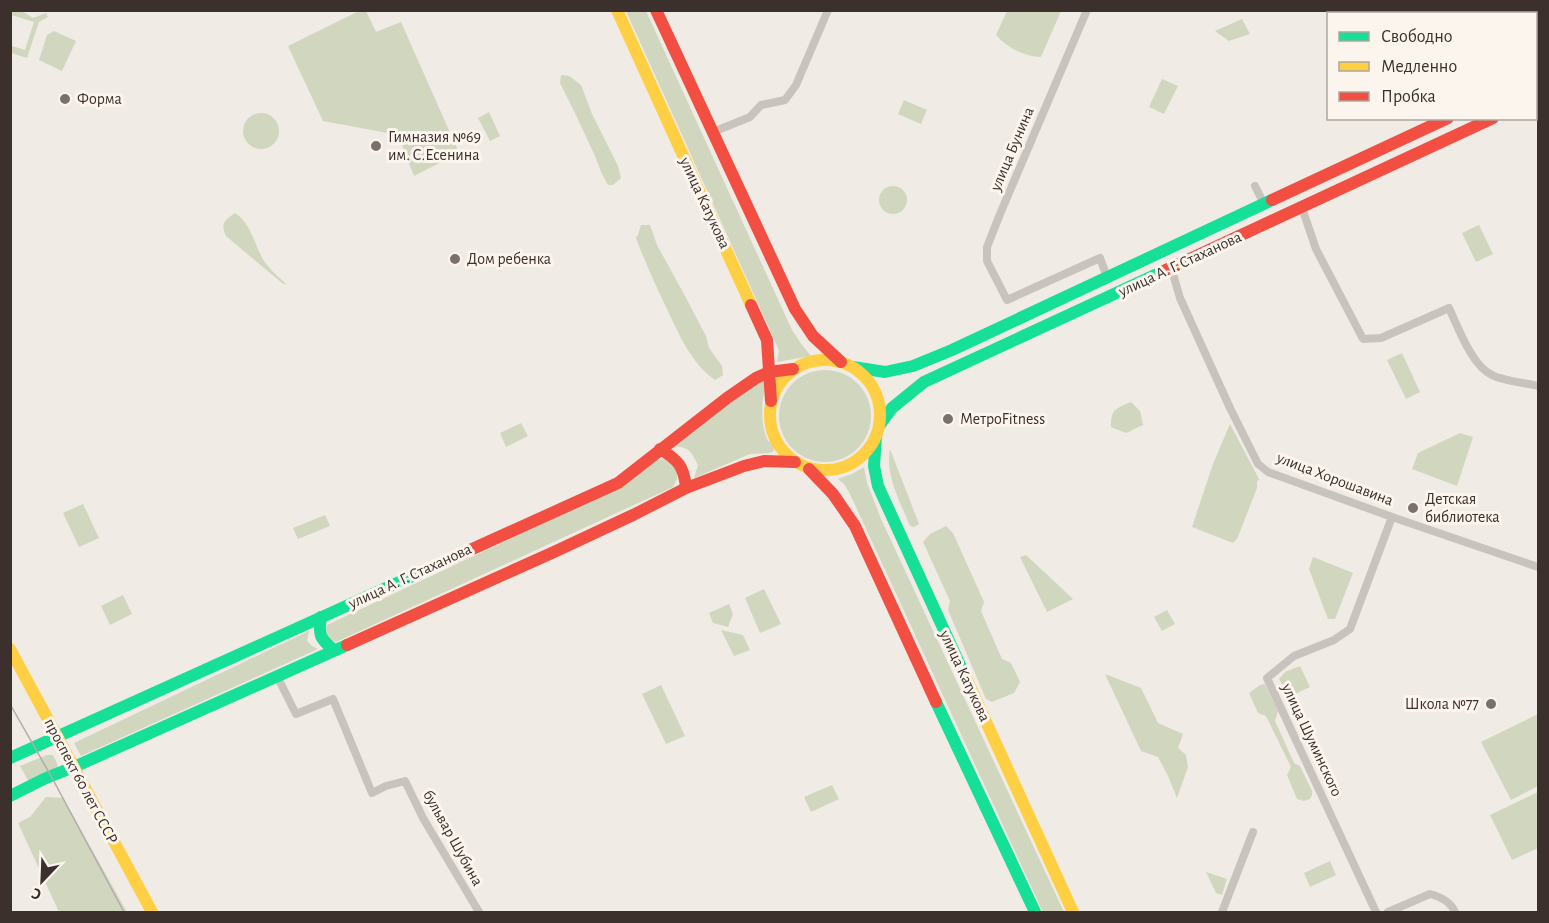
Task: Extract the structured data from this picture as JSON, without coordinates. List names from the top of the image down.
{
  "streets": {
    "main road": ["улица Катукова", "улица А. Г. Стаханова", "проспект 60 лет СССР"],
    "street": [
      "улица Бунина",
      "улица Хорошавина",
      "улица Шуминского",
      "бульвар Шубина"
    ]
  },
  "crossings": [
    ["улица Бунина", "улица А. Г. Стаханова"],
    ["улица Катукова", "улица А. Г. Стаханова"],
    ["улица А. Г. Стаханова", "улица Хорошавина"],
    ["улица А. Г. Стаханова", "проспект 60 лет СССР"],
    ["улица Хорошавина", "улица Шуминского"]
  ],
  "places": [
    "Форма",
    "Гимназия №69 им. С.Есенина",
    "Дом ребенка",
    "МетроFitness",
    "Детская библиотека",
    "Школа №77"
  ],
  "legend": ["Свободно", "Медленно", "Пробка"],
  "north": "bottom left"
}
